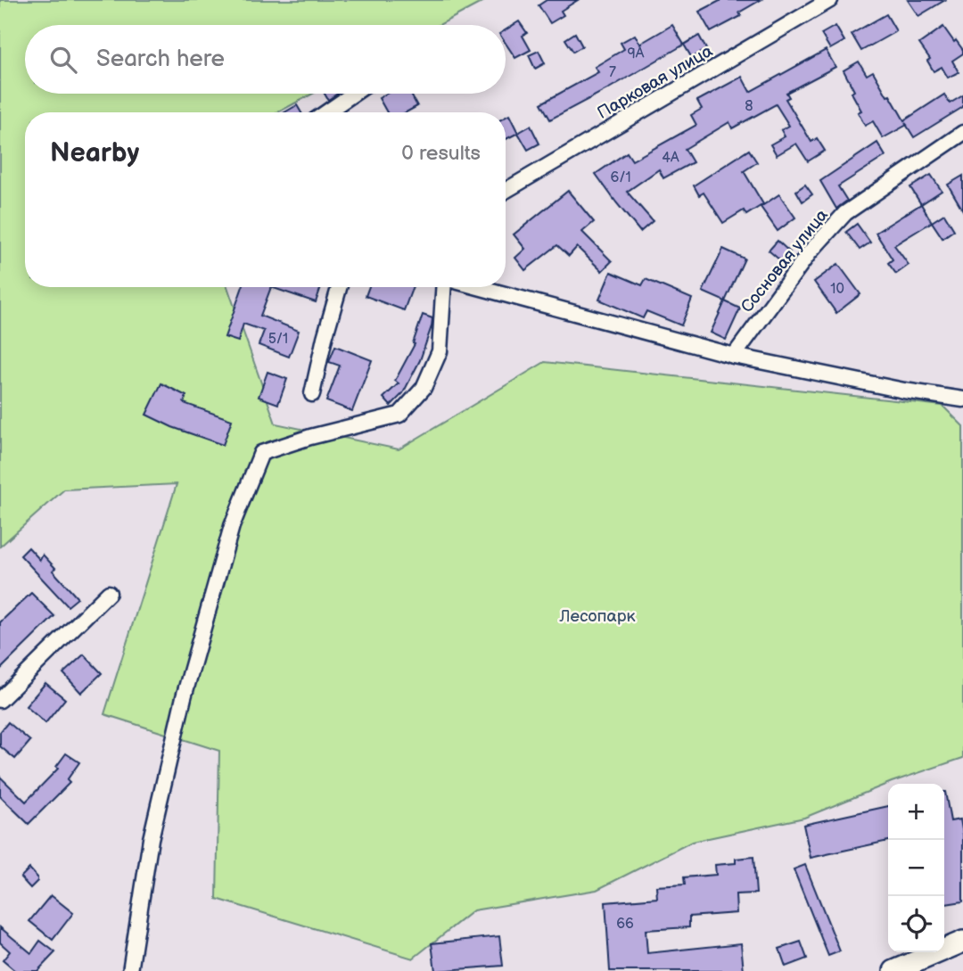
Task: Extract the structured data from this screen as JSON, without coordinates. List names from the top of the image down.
{
  "streets": {
    "street": ["Парковая улица", "Сосновая улица"]
  },
  "parks": ["Лесопарк"],
  "house_numbers": [
    "9А",
    "7",
    "8",
    "4А",
    "6/1",
    "10",
    "5/1",
    "66"
  ],
  "page": {
    "search": "Search here",
    "heading": ["Nearby", "0 results"],
    "map_buttons": ["+", "−"]
  }
}
